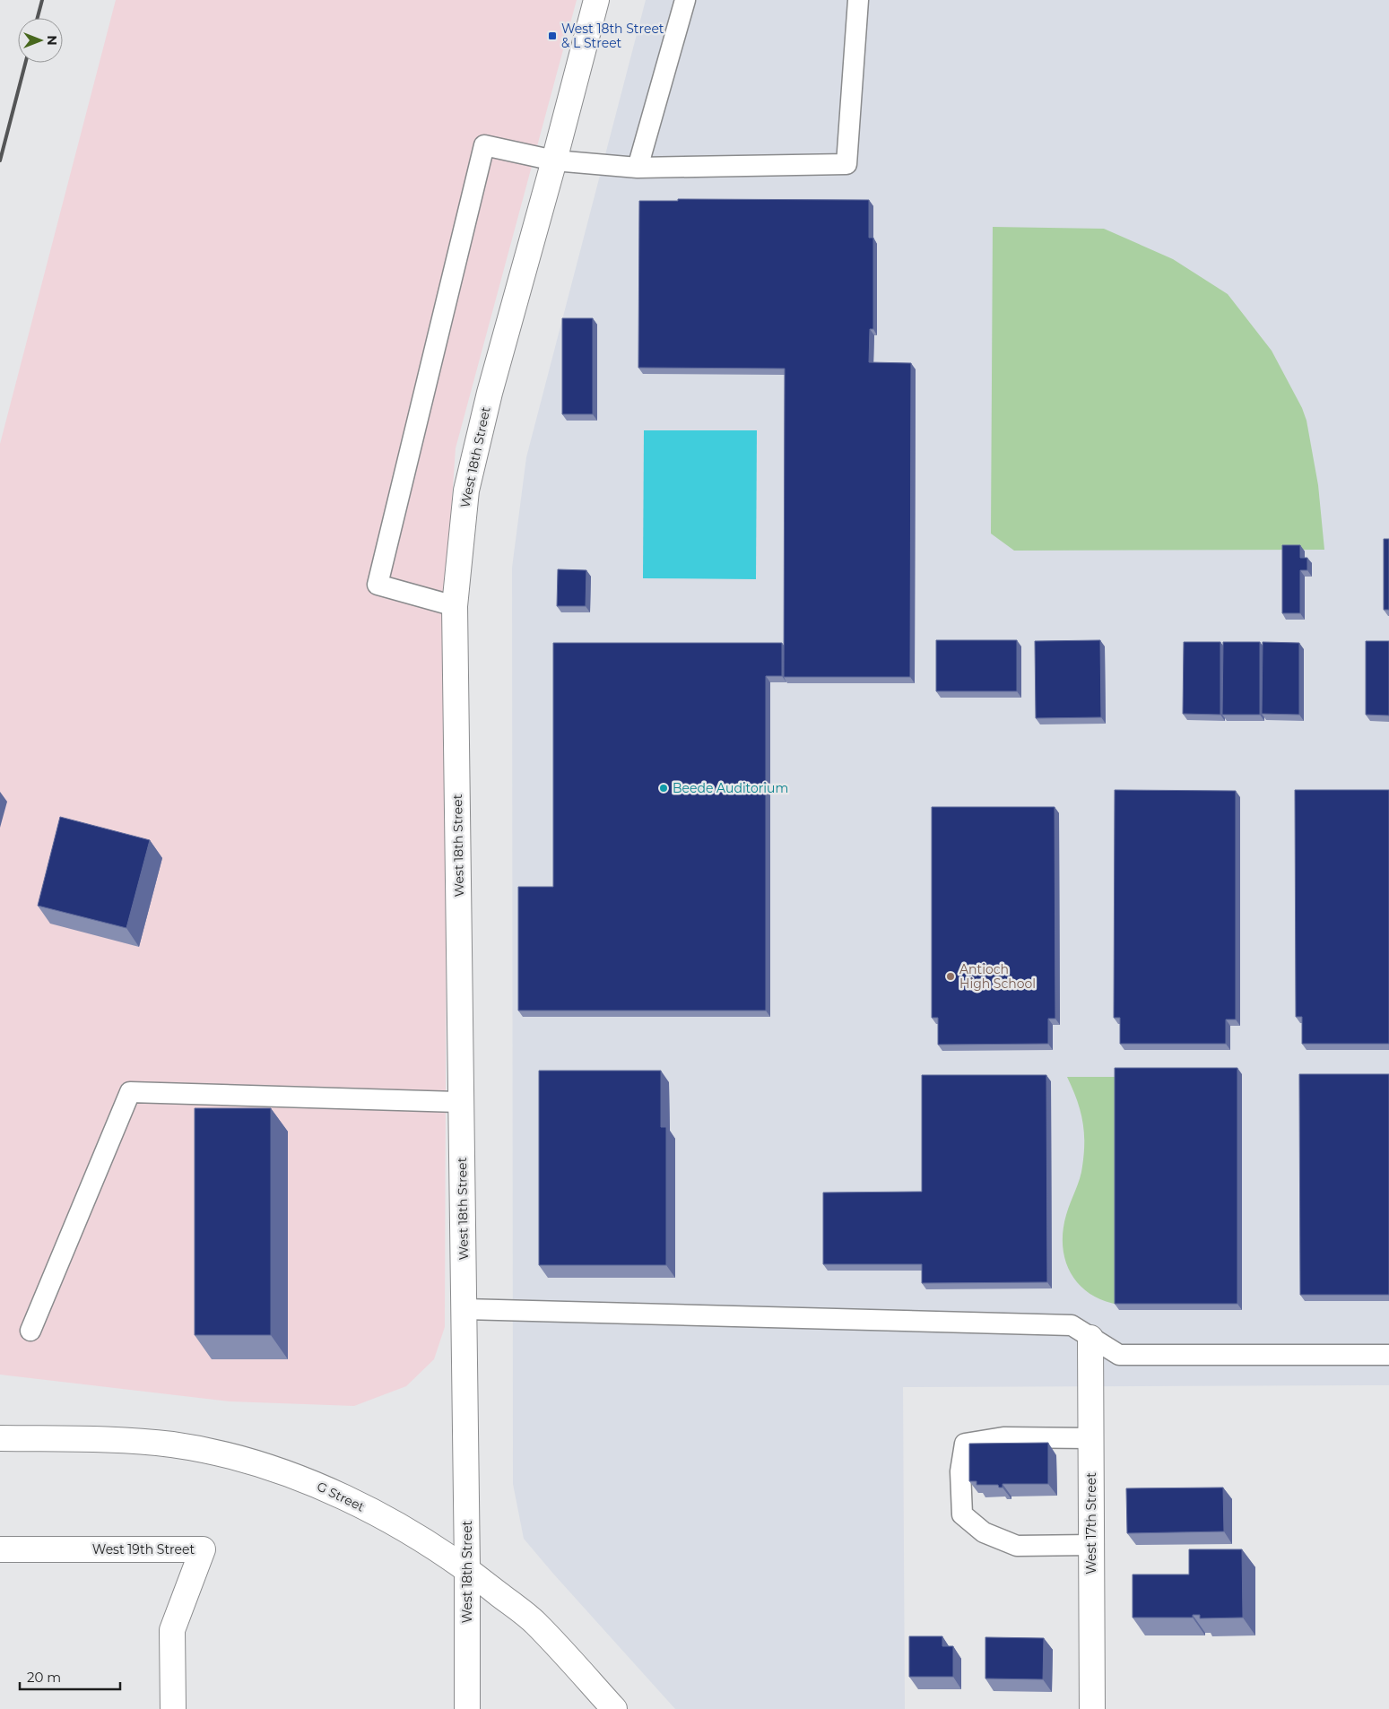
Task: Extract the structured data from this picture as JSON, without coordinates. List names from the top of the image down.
{
  "streets": {
    "street": [
      "West 18th Street",
      "G Street",
      "West 17th Street",
      "West 19th Street"
    ]
  },
  "crossings": [
    ["West 18th Street", "G Street"]
  ],
  "places": {
    "transit": ["West 18th Street & L Street"],
    "other": ["Beede Auditorium", "Antioch High School"]
  },
  "scale_bar": "20 m",
  "north": "right"
}
